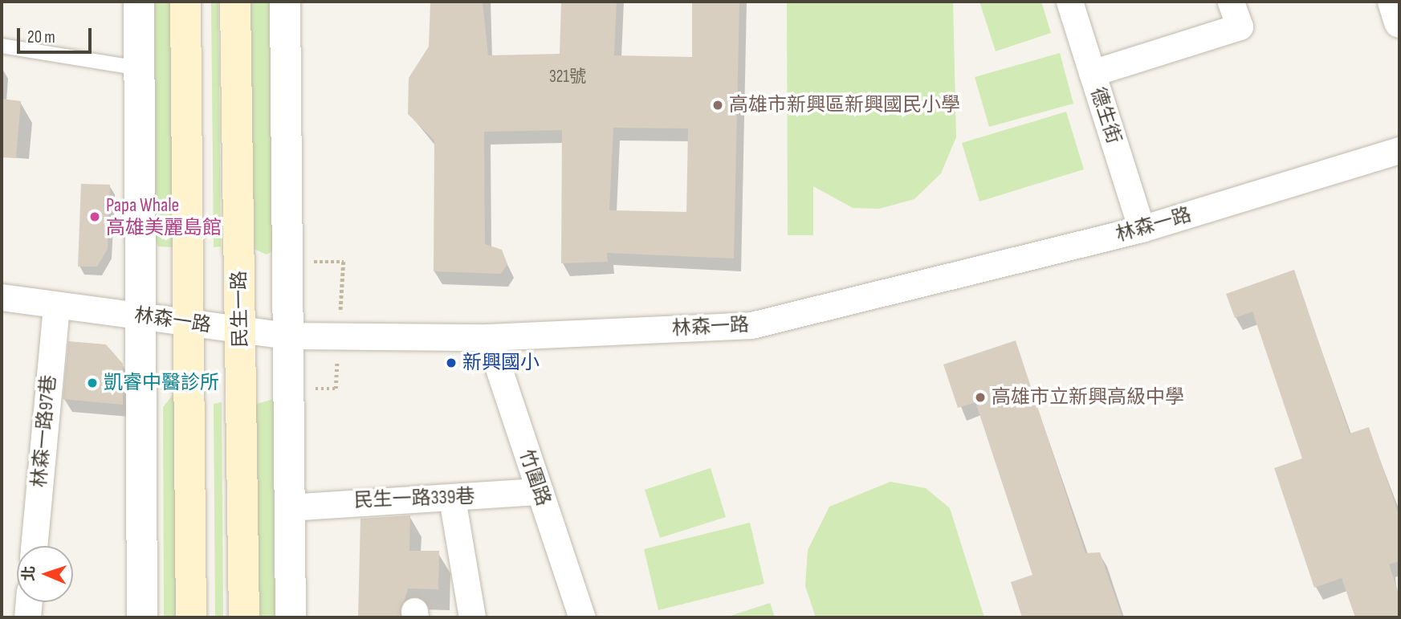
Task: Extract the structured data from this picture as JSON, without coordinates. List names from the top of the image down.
{
  "streets": {
    "main road": ["民生一路"],
    "street": [
      "德生街",
      "林森一路",
      "林森一路97巷",
      "竹圍路",
      "民生一路339巷"
    ]
  },
  "crossings": [
    ["德生街", "林森一路"],
    ["林森一路", "民生一路"],
    ["林森一路", "林森一路97巷"],
    ["林森一路", "竹圍路"],
    ["竹圍路", "民生一路339巷"]
  ],
  "places": [
    "高雄市新興區新興國民小學",
    "Papa Whale 高雄美麗島館",
    "新興國小",
    "凱睿中醫診所",
    "高雄市立新興高級中學"
  ],
  "house_numbers": ["321號"],
  "scale_bar": "20 m",
  "north": "left"
}
